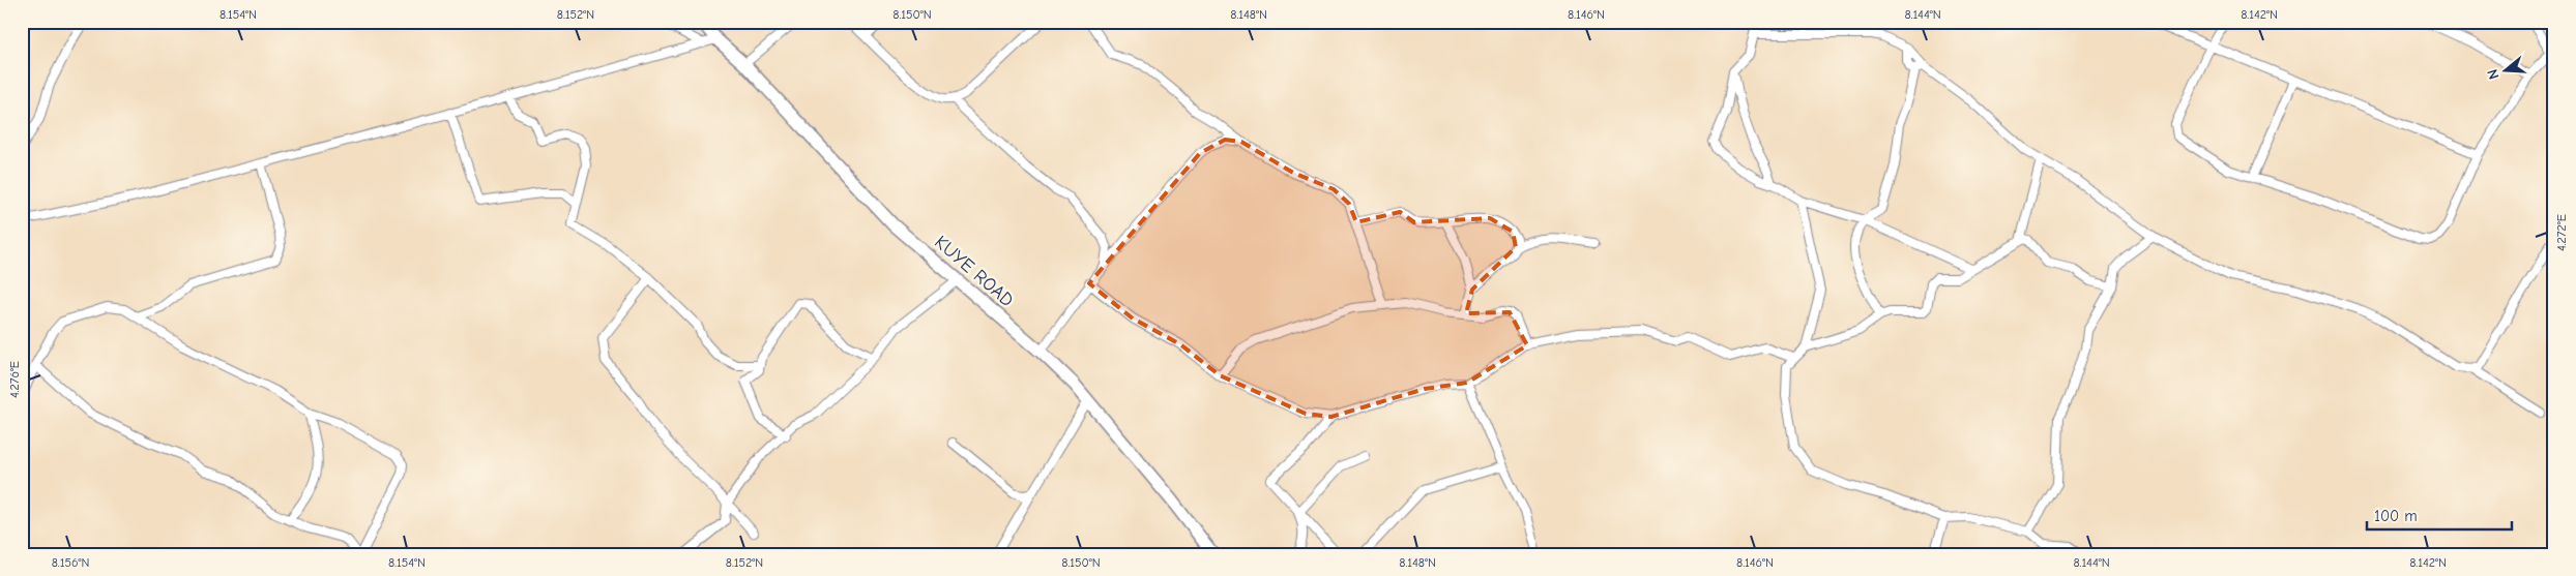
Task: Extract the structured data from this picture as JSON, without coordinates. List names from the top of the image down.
{
  "streets": {
    "street": ["KUYE ROAD"]
  },
  "scale_bar": "100 m",
  "north": "left",
  "coordinates": [
    "8.154°N",
    "8.152°N",
    "8.150°N",
    "8.148°N",
    "8.146°N",
    "8.144°N",
    "8.142°N",
    "4.272°E",
    "4.276°E",
    "8.156°N"
  ]
}
